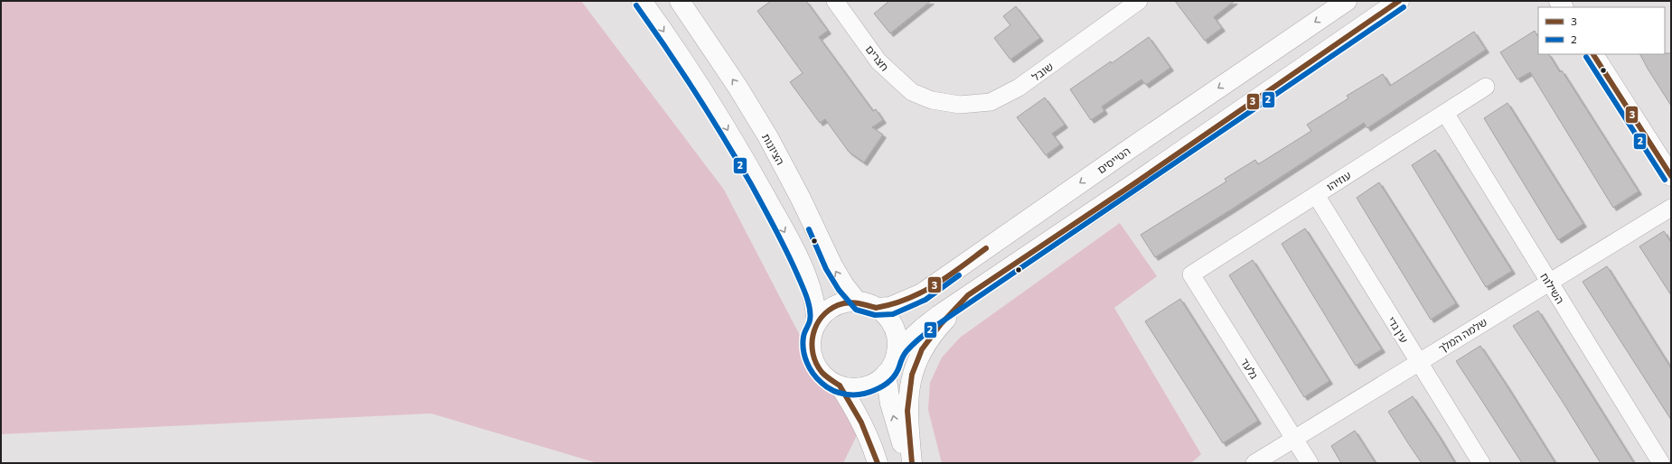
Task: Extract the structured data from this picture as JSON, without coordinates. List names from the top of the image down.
{
  "streets": {
    "main road": ["הציונות", "הטייסים"],
    "street": [
      "חצרים",
      "שובל",
      "עוזיהו",
      "השילוח",
      "עין גדי",
      "שלמה המלך",
      "גלעד"
    ]
  },
  "crossings": [
    ["חצרים", "שובל"],
    ["הציונות", "הטייסים"],
    ["עוזיהו", "השילוח"],
    ["עוזיהו", "עין גדי"],
    ["עוזיהו", "גלעד"],
    ["השילוח", "שלמה המלך"],
    ["עין גדי", "שלמה המלך"],
    ["שלמה המלך", "גלעד"]
  ],
  "lines": ["transit line 3", "transit line 2"],
  "legend": ["3", "2"]
}
